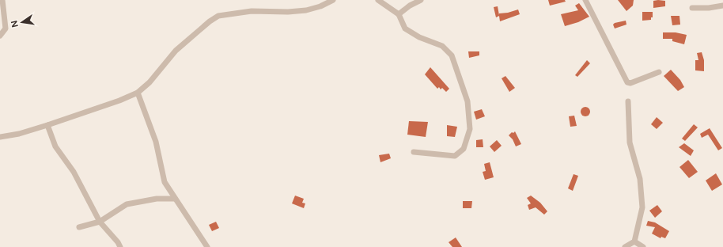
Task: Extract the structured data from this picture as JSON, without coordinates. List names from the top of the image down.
{
  "north": "left"
}
